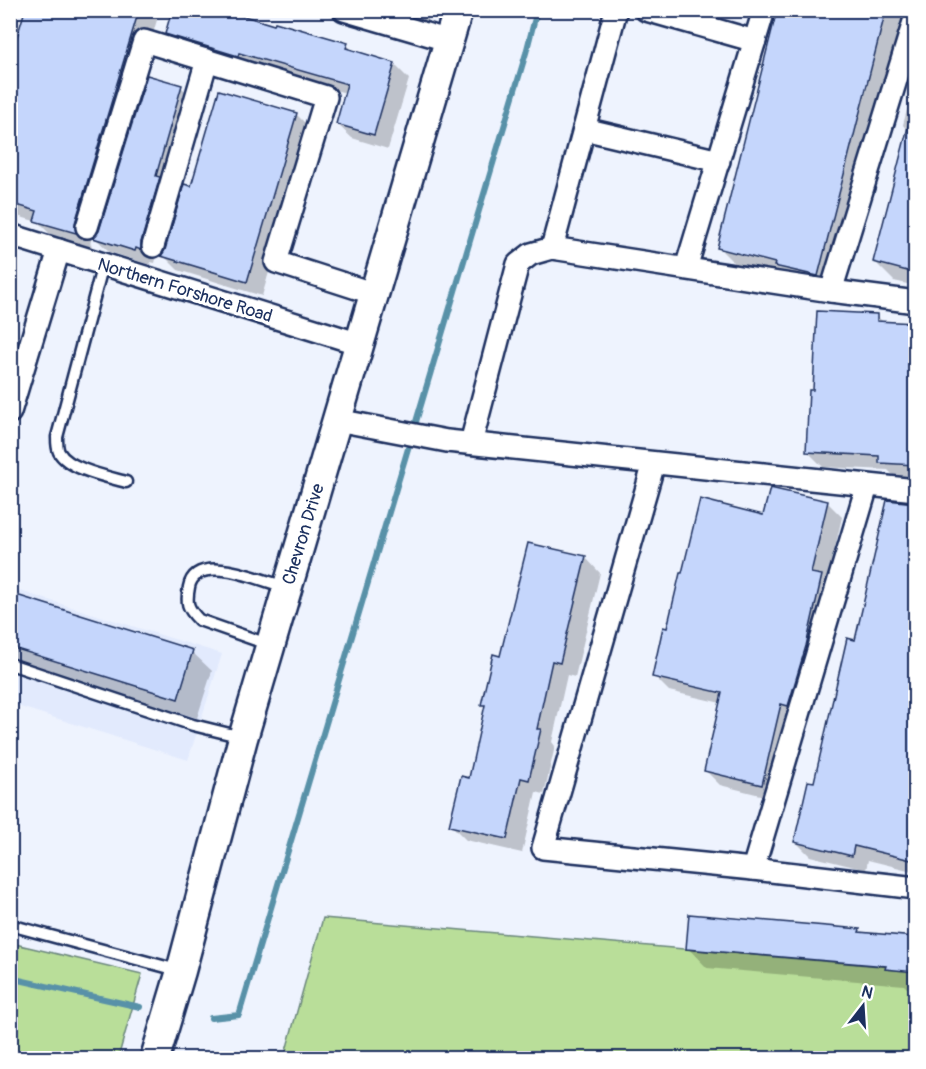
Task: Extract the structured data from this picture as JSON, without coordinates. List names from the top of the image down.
{
  "streets": {
    "main road": ["Chevron Drive"],
    "street": ["Northern Forshore Road"]
  },
  "crossings": [
    ["Northern Forshore Road", "Chevron Drive"]
  ],
  "north": "top"
}
